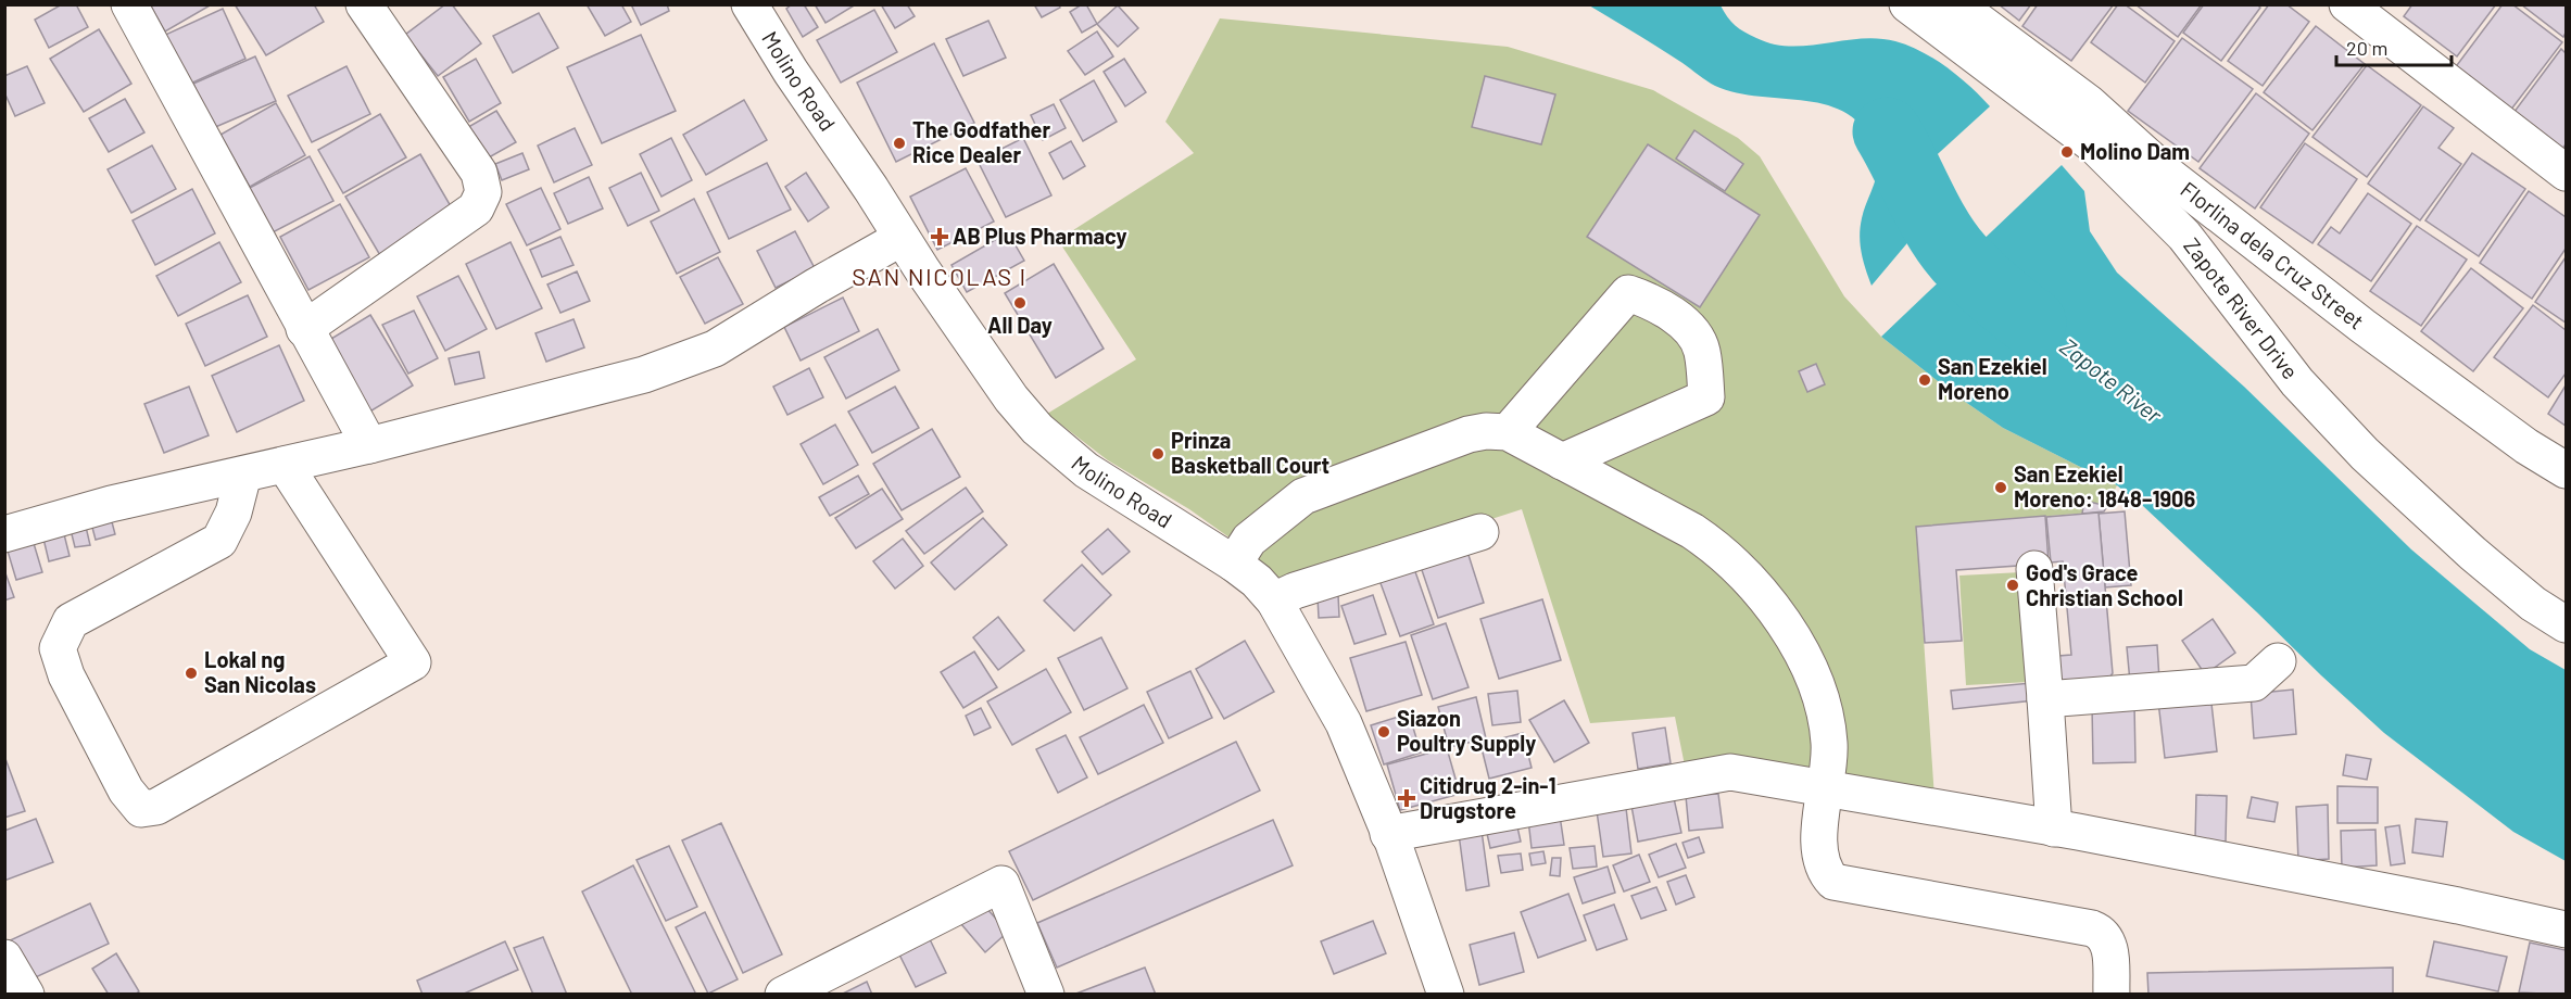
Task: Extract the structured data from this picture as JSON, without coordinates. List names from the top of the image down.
{
  "streets": {
    "street": ["Molino Road", "Florlina dela Cruz Street", "Zapote River Drive"]
  },
  "districts": ["SAN NICOLAS I"],
  "water": ["Zapote River"],
  "places": {
    "other": [
      "The Godfather Rice Dealer",
      "Molino Dam",
      "All Day",
      "San Ezekiel Moreno",
      "Prinza Basketball Court",
      "San Ezekiel Moreno: 1848–1906",
      "God's Grace Christian School",
      "Lokal ng San Nicolas",
      "Siazon Poultry Supply"
    ],
    "health": ["AB Plus Pharmacy", "Citidrug 2-in-1 Drugstore"]
  },
  "scale_bar": "20 m"
}
